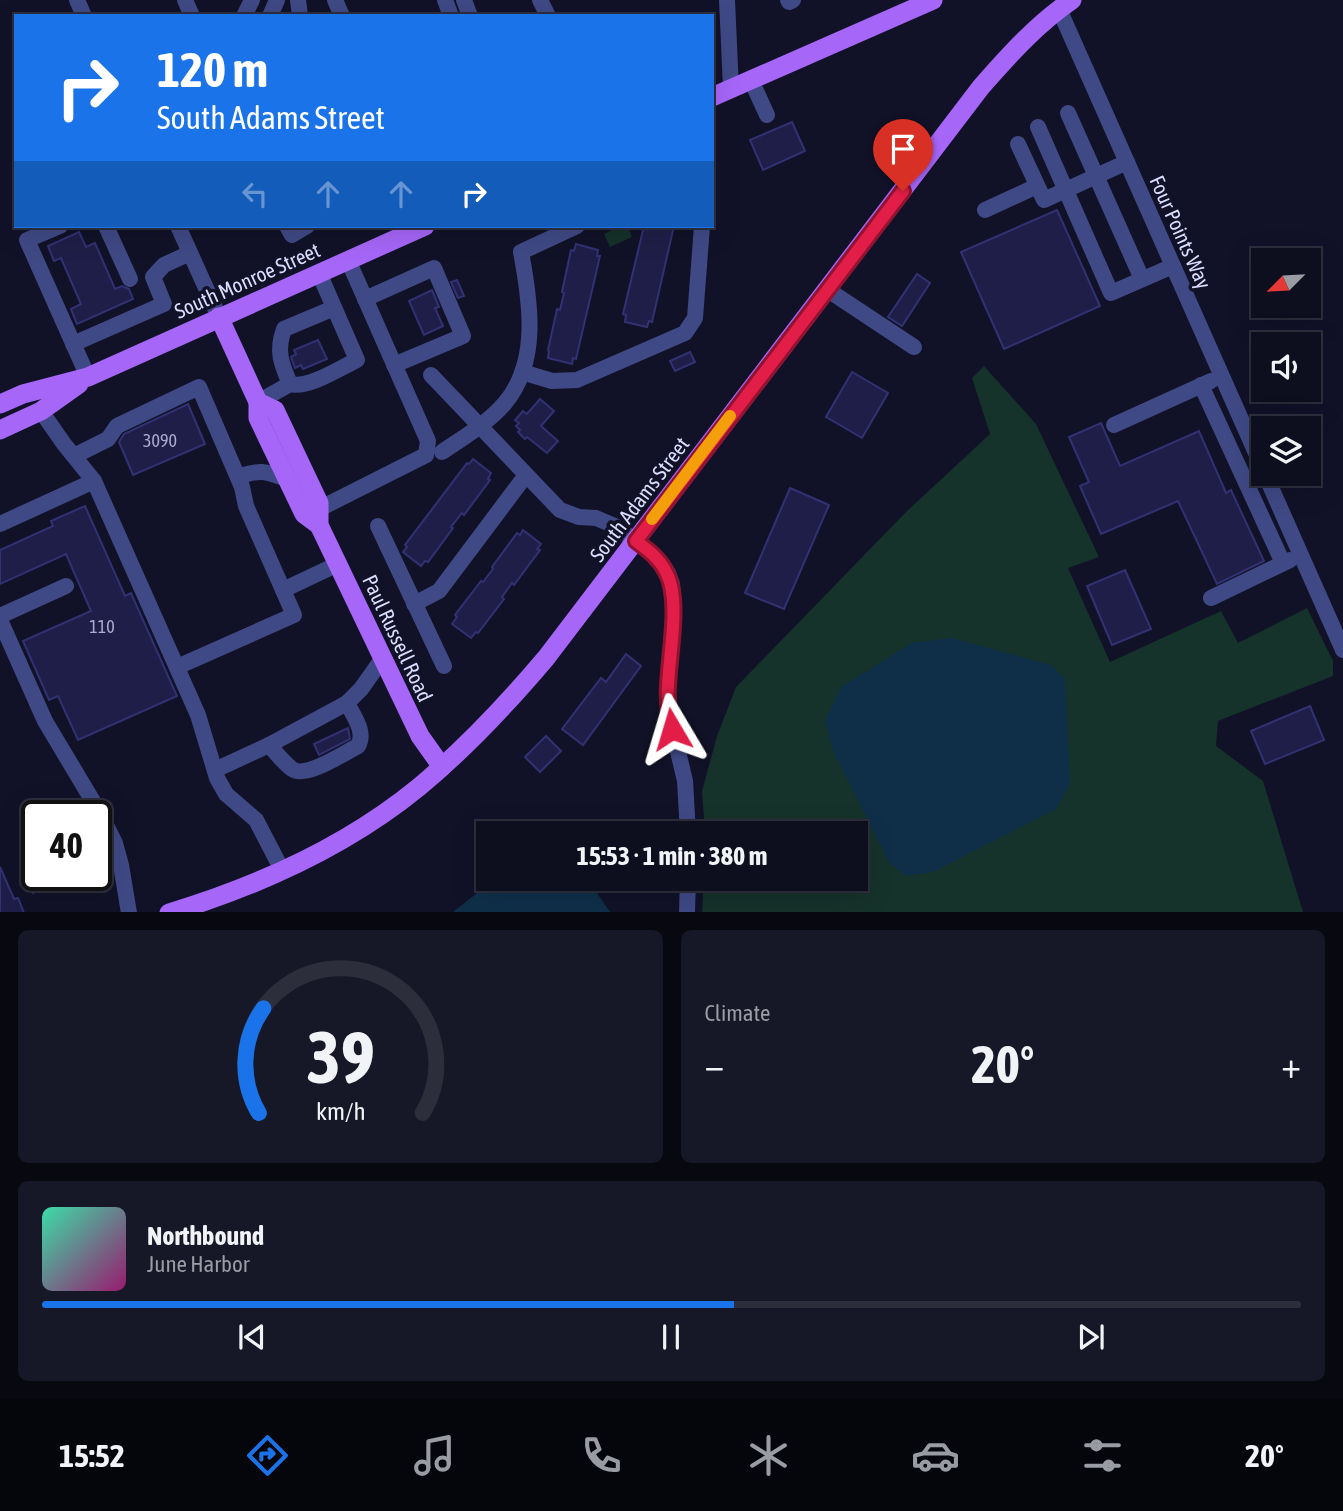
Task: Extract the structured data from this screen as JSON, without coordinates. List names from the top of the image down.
{
  "streets": {
    "main road": ["South Monroe Street", "South Adams Street", "Paul Russell Road"],
    "street": ["Four Points Way"]
  },
  "crossings": [
    ["Four Points Way", "South Adams Street"],
    ["South Monroe Street", "Paul Russell Road"],
    ["South Adams Street", "Paul Russell Road"]
  ],
  "house_numbers": ["3090", "110"],
  "north": "bottom left",
  "page": {
    "turn": ["120 m", "South Adams Street"],
    "limit": "40",
    "trip": "15:53 · 1 min · 380 m",
    "tile": "Climate",
    "heat": ["−", "20°", "+"],
    "song": ["Northbound", "June Harbor"],
    "tabs": ["15:52", "20°"],
    "gauge": ["39", "km/h"]
  }
}
